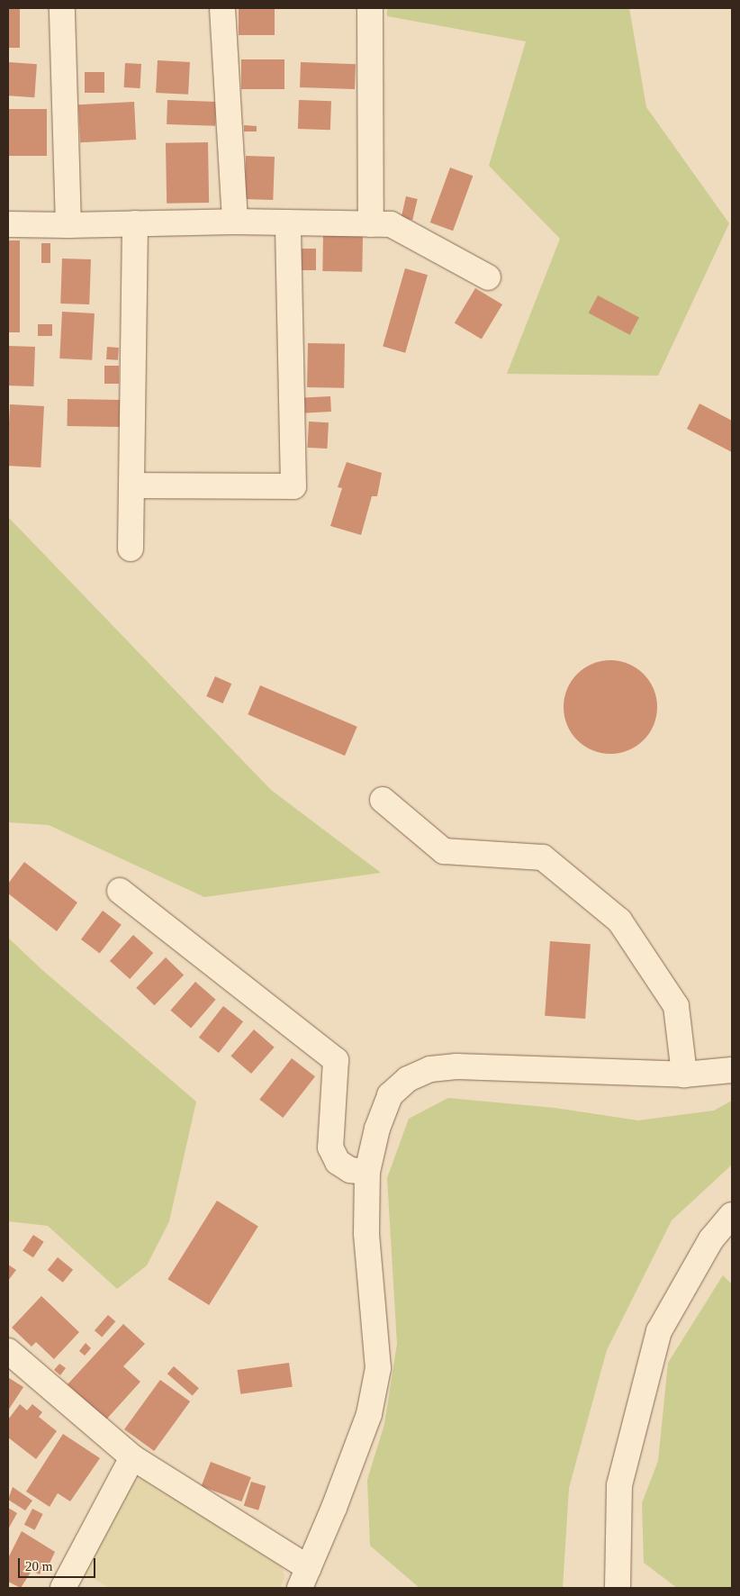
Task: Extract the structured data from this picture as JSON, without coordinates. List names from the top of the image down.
{
  "scale_bar": "20 m"
}
